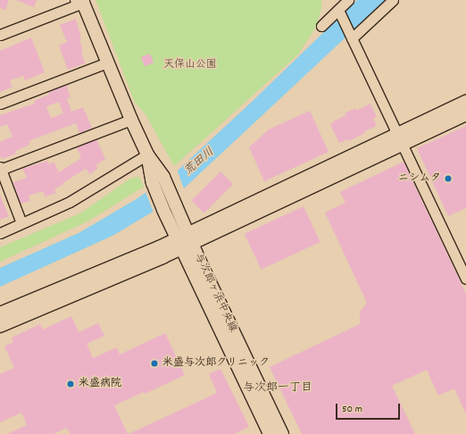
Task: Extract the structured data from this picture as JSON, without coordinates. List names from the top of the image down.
{
  "streets": {
    "street": ["与次郎ヶ浜中央線"]
  },
  "districts": ["与次郎一丁目"],
  "water": ["荒田川"],
  "parks": ["天保山公園"],
  "places": ["ニシムタ", "米盛与次郎クリニック", "米盛病院"],
  "scale_bar": "50 m"
}
